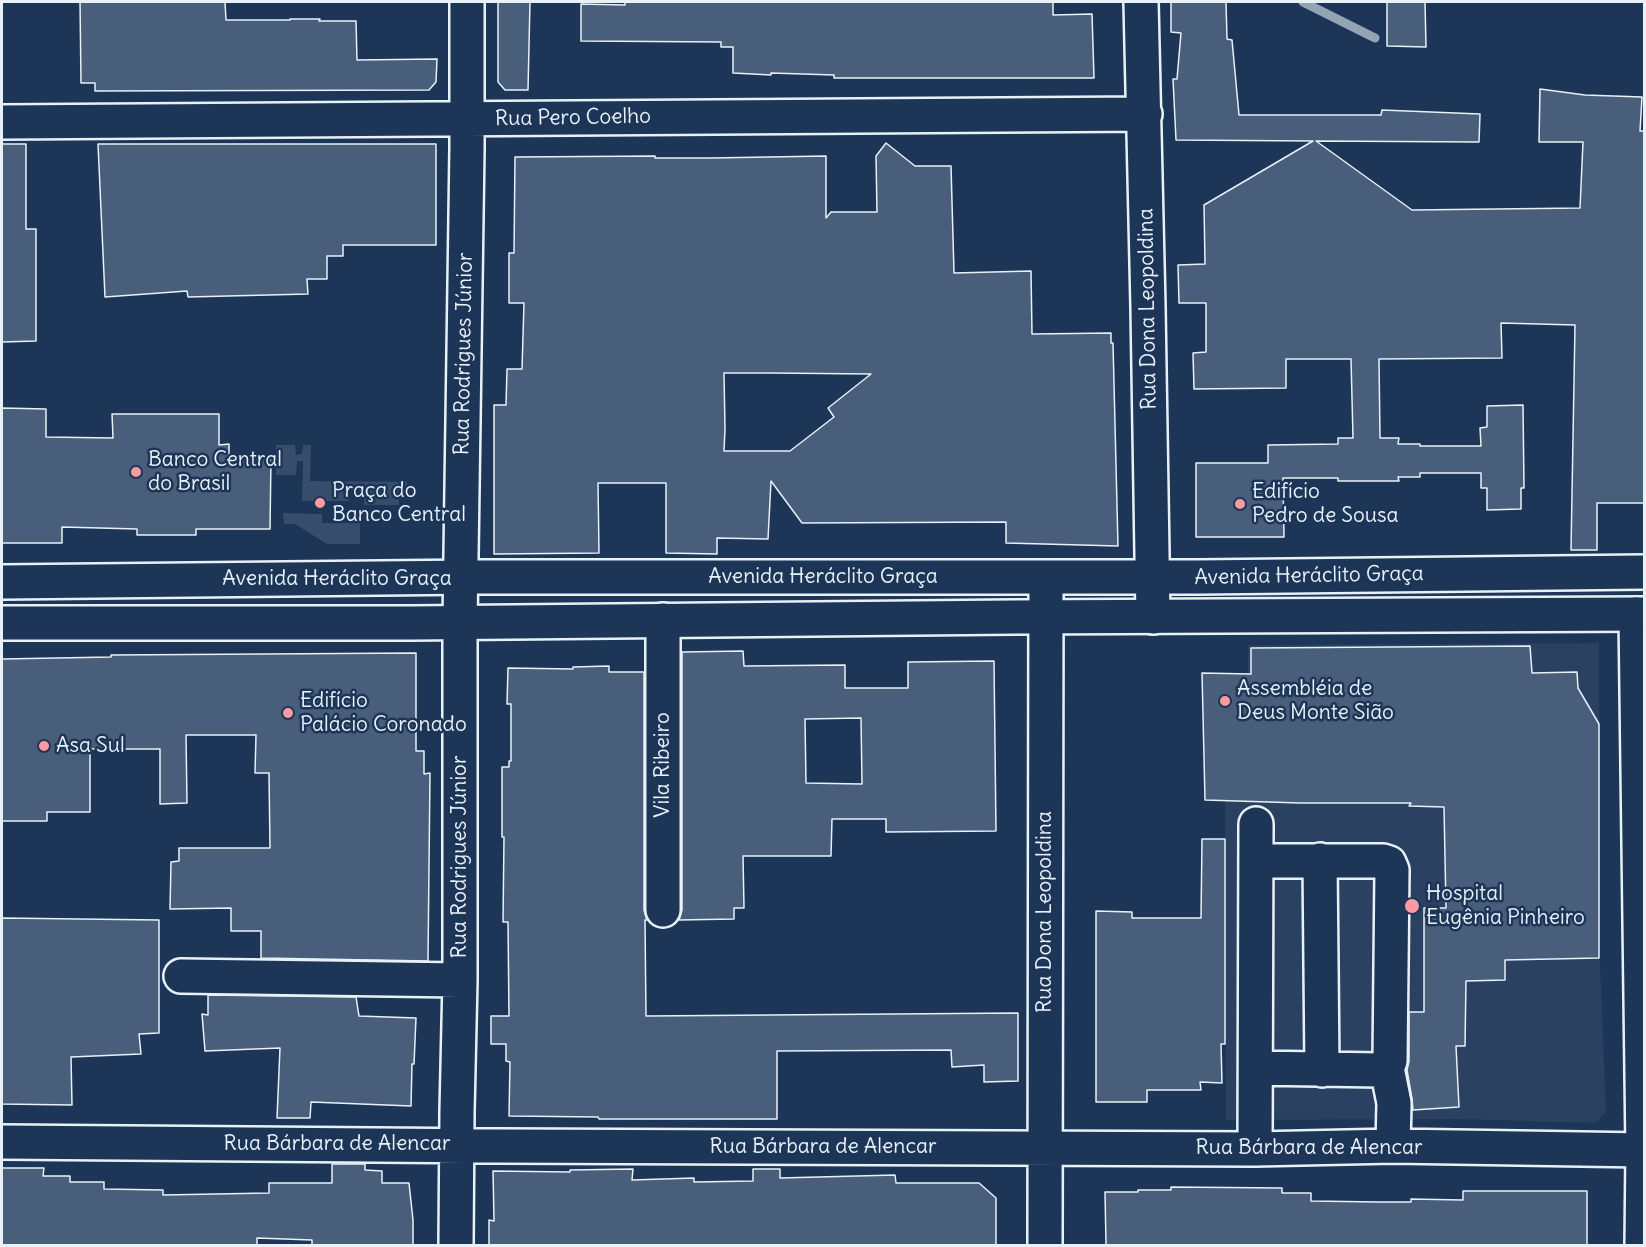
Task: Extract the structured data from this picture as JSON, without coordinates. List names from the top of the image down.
{
  "streets": {
    "street": [
      "Rua Pero Coelho",
      "Rua Dona Leopoldina",
      "Rua Rodrigues Júnior",
      "Avenida Heráclito Graça",
      "Vila Ribeiro",
      "Rua Bárbara de Alencar"
    ]
  },
  "crossings": [
    ["Rua Pero Coelho", "Rua Dona Leopoldina"],
    ["Rua Pero Coelho", "Rua Rodrigues Júnior"],
    ["Rua Dona Leopoldina", "Avenida Heráclito Graça"],
    ["Rua Dona Leopoldina", "Rua Bárbara de Alencar"],
    ["Rua Rodrigues Júnior", "Avenida Heráclito Graça"],
    ["Rua Rodrigues Júnior", "Rua Bárbara de Alencar"],
    ["Avenida Heráclito Graça", "Vila Ribeiro"]
  ],
  "places": [
    "Banco Central do Brasil",
    "Praça do Banco Central",
    "Edifício Pedro de Sousa",
    "Assembléia de Deus Monte Sião",
    "Edifício Palácio Coronado",
    "Asa Sul",
    "Hospital Eugênia Pinheiro"
  ]
}
